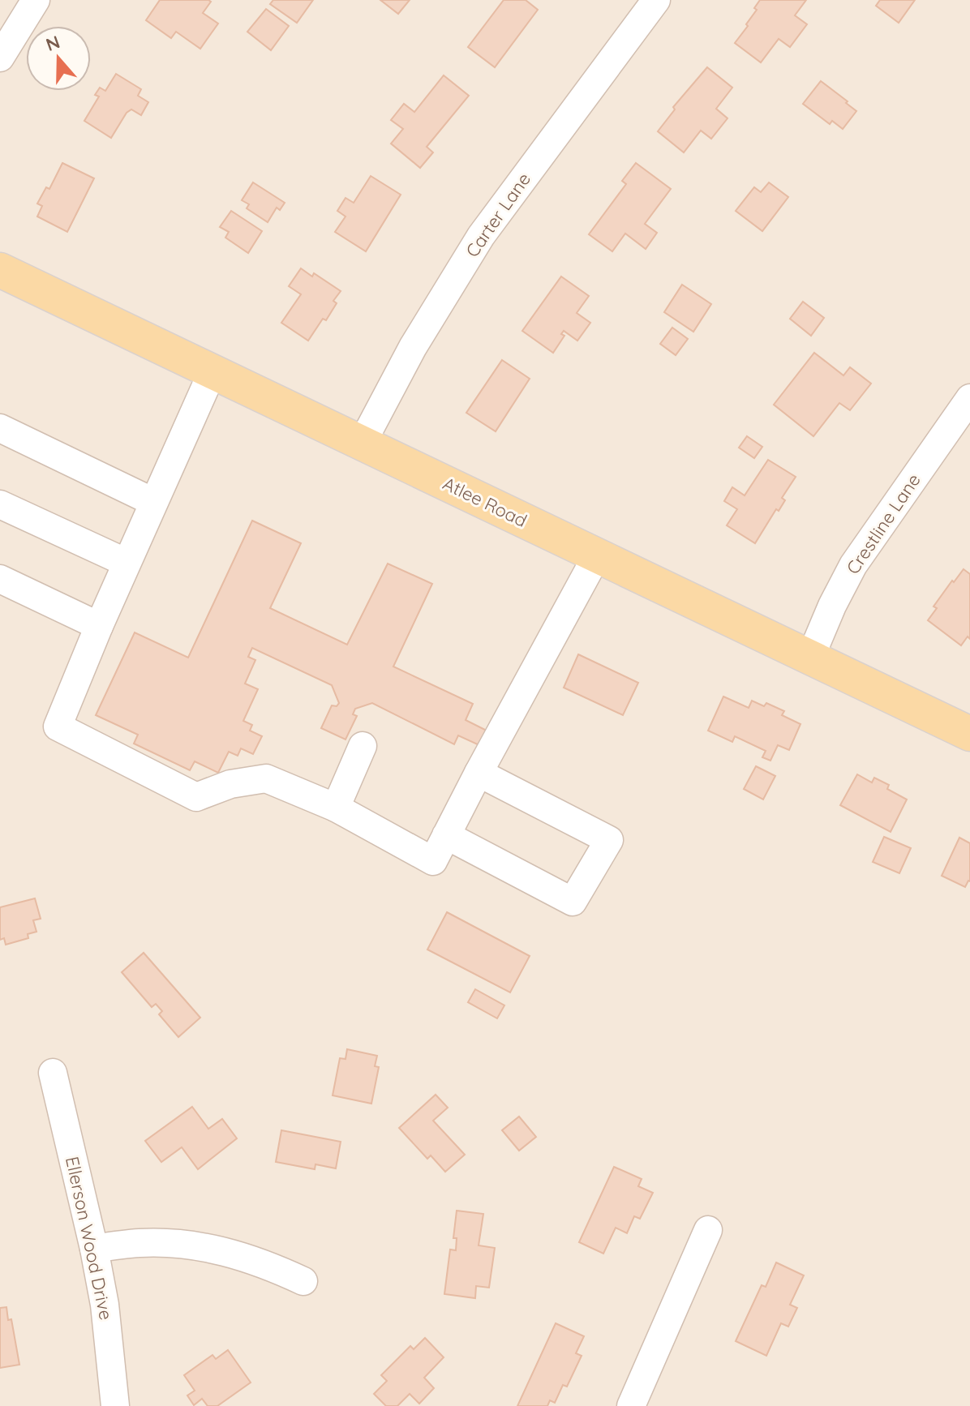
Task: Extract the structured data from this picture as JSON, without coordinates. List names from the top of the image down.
{
  "streets": {
    "main road": ["Atlee Road"],
    "street": ["Carter Lane", "Crestline Lane", "Ellerson Wood Drive"]
  },
  "crossings": [
    ["Carter Lane", "Atlee Road"],
    ["Atlee Road", "Crestline Lane"]
  ],
  "north": "top"
}
